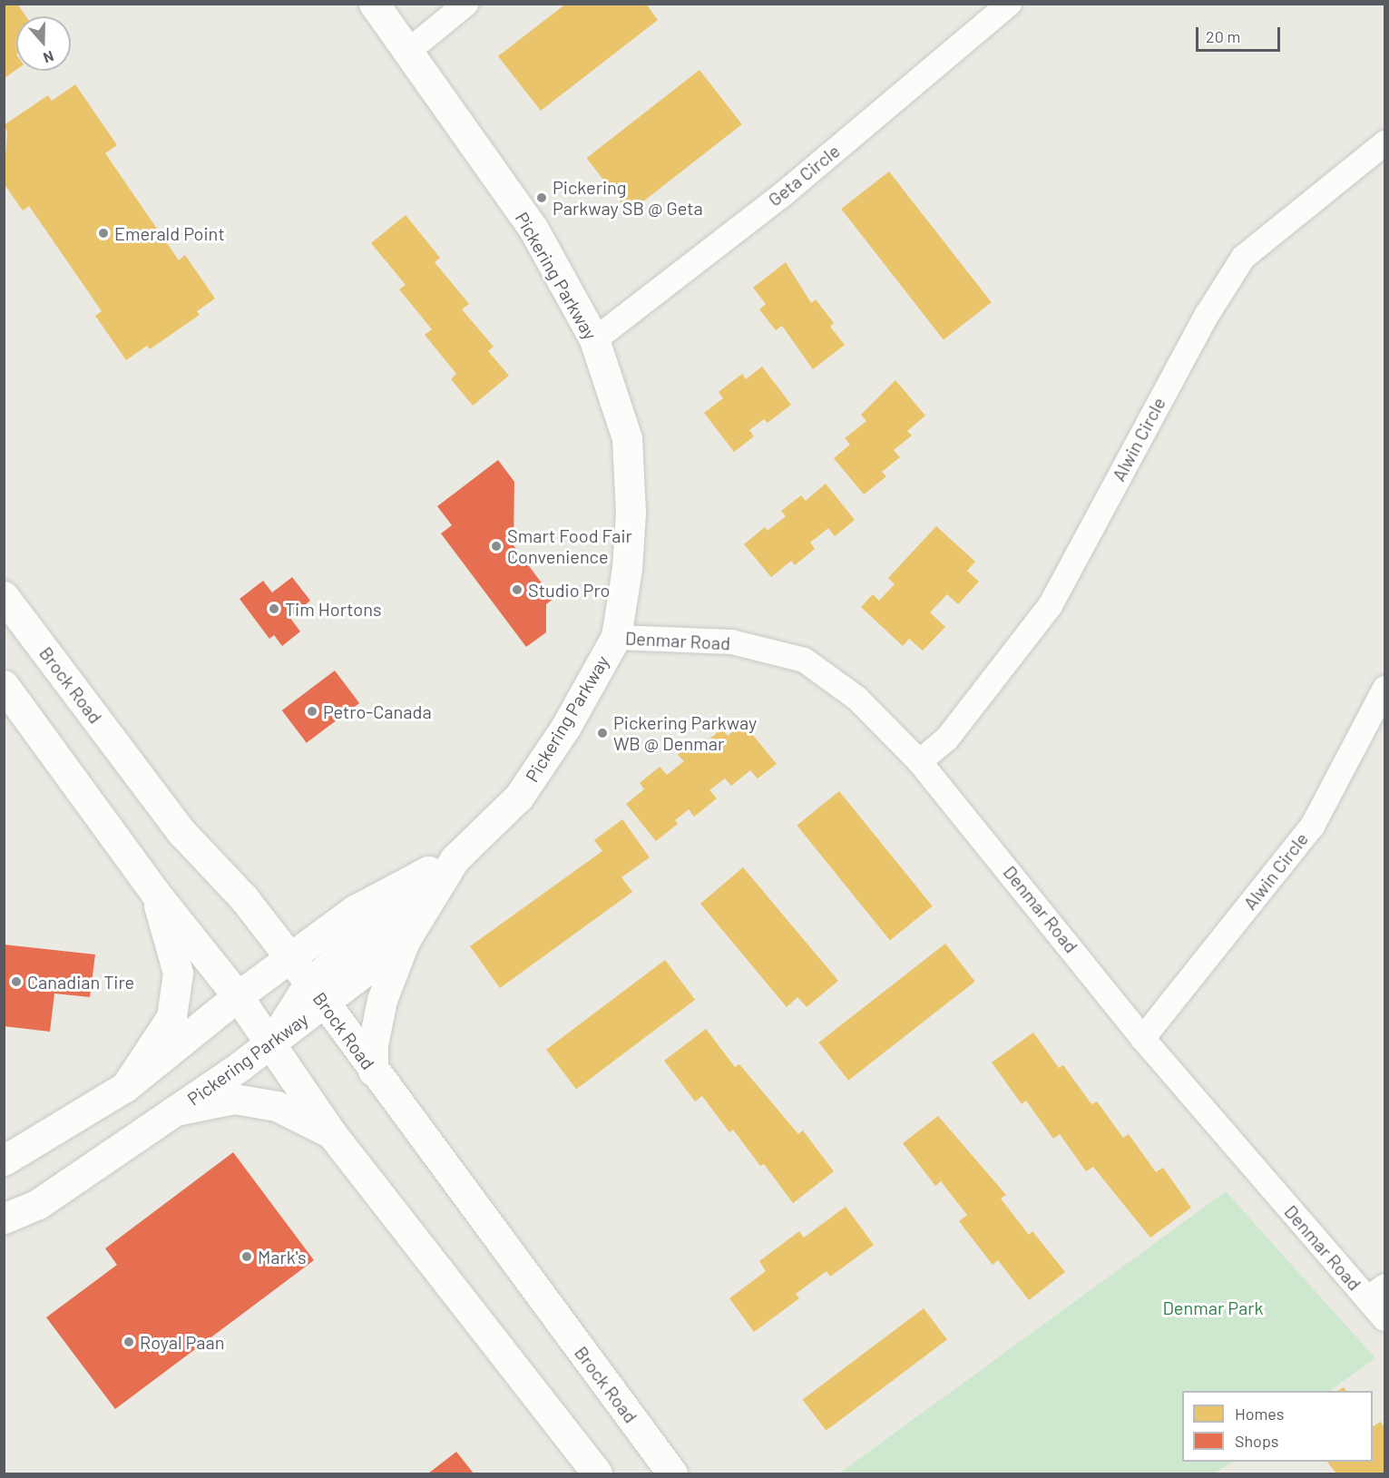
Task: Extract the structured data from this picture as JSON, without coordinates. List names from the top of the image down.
{
  "streets": {
    "main road": ["Pickering Parkway", "Brock Road"],
    "street": ["Geta Circle", "Alwin Circle", "Denmar Road"]
  },
  "crossings": [
    ["Geta Circle", "Pickering Parkway"],
    ["Pickering Parkway", "Denmar Road"],
    ["Pickering Parkway", "Brock Road"],
    ["Alwin Circle", "Denmar Road"]
  ],
  "parks": ["Denmar Park"],
  "places": [
    "Pickering Parkway SB @ Geta",
    "Emerald Point",
    "Smart Food Fair Convenience",
    "Studio Pro",
    "Tim Hortons",
    "Petro-Canada",
    "Pickering Parkway WB @ Denmar",
    "Canadian Tire",
    "Mark's",
    "Royal Paan"
  ],
  "legend": ["Homes", "Shops"],
  "scale_bar": "20 m",
  "north": "bottom"
}
